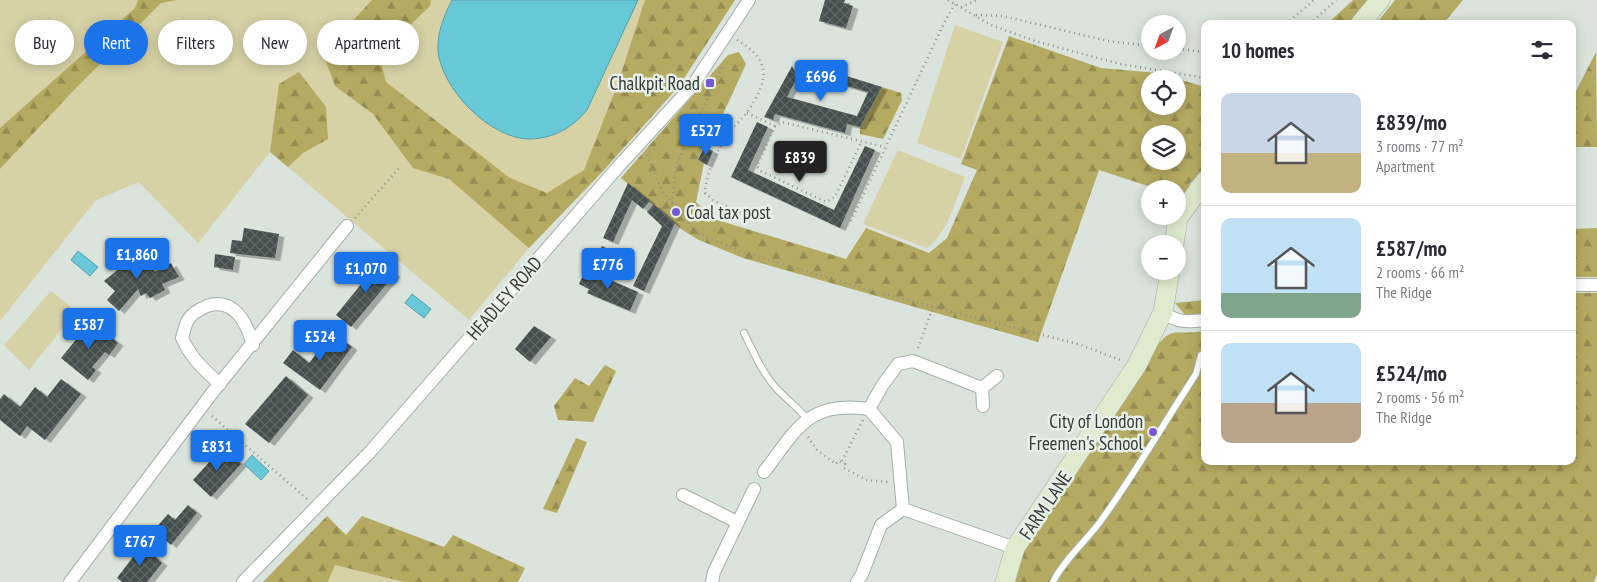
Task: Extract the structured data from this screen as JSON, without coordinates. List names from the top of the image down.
{
  "streets": {
    "street": ["HEADLEY ROAD", "FARM LANE"]
  },
  "places": {
    "transit": ["Chalkpit Road"],
    "other": ["Coal tax post", "City of London Freemen's School"]
  },
  "north": "bottom left",
  "page": {
    "map_buttons": ["+", "−"],
    "chip": [
      "Buy",
      "Rent",
      "Filters",
      "New",
      "Apartment"
    ],
    "heading": "10 homes",
    "price": [
      "£696",
      "£527",
      "£839",
      "£1,860",
      "£776",
      "£1,070",
      "£587",
      "£524",
      "£831",
      "£767"
    ],
    "list": [
      {
        "name": "£839/mo",
        "note": "3 rooms · 77 m² · Apartment"
      },
      {
        "name": "£587/mo",
        "note": "2 rooms · 66 m² · The Ridge"
      },
      {
        "name": "£524/mo",
        "note": "2 rooms · 56 m² · The Ridge"
      }
    ]
  }
}
